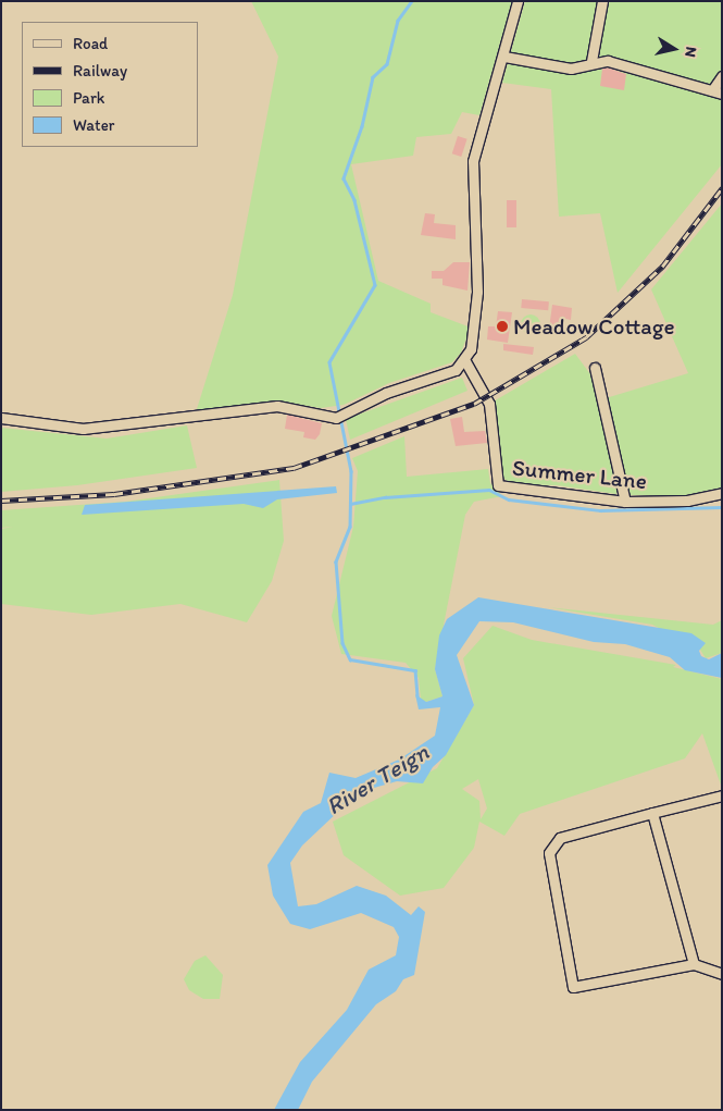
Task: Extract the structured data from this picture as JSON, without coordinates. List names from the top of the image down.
{
  "streets": {
    "street": ["Summer Lane"]
  },
  "water": ["River Teign"],
  "places": ["Meadow Cottage"],
  "legend": [
    "Road",
    "Railway",
    "Park",
    "Water"
  ],
  "north": "right"
}
